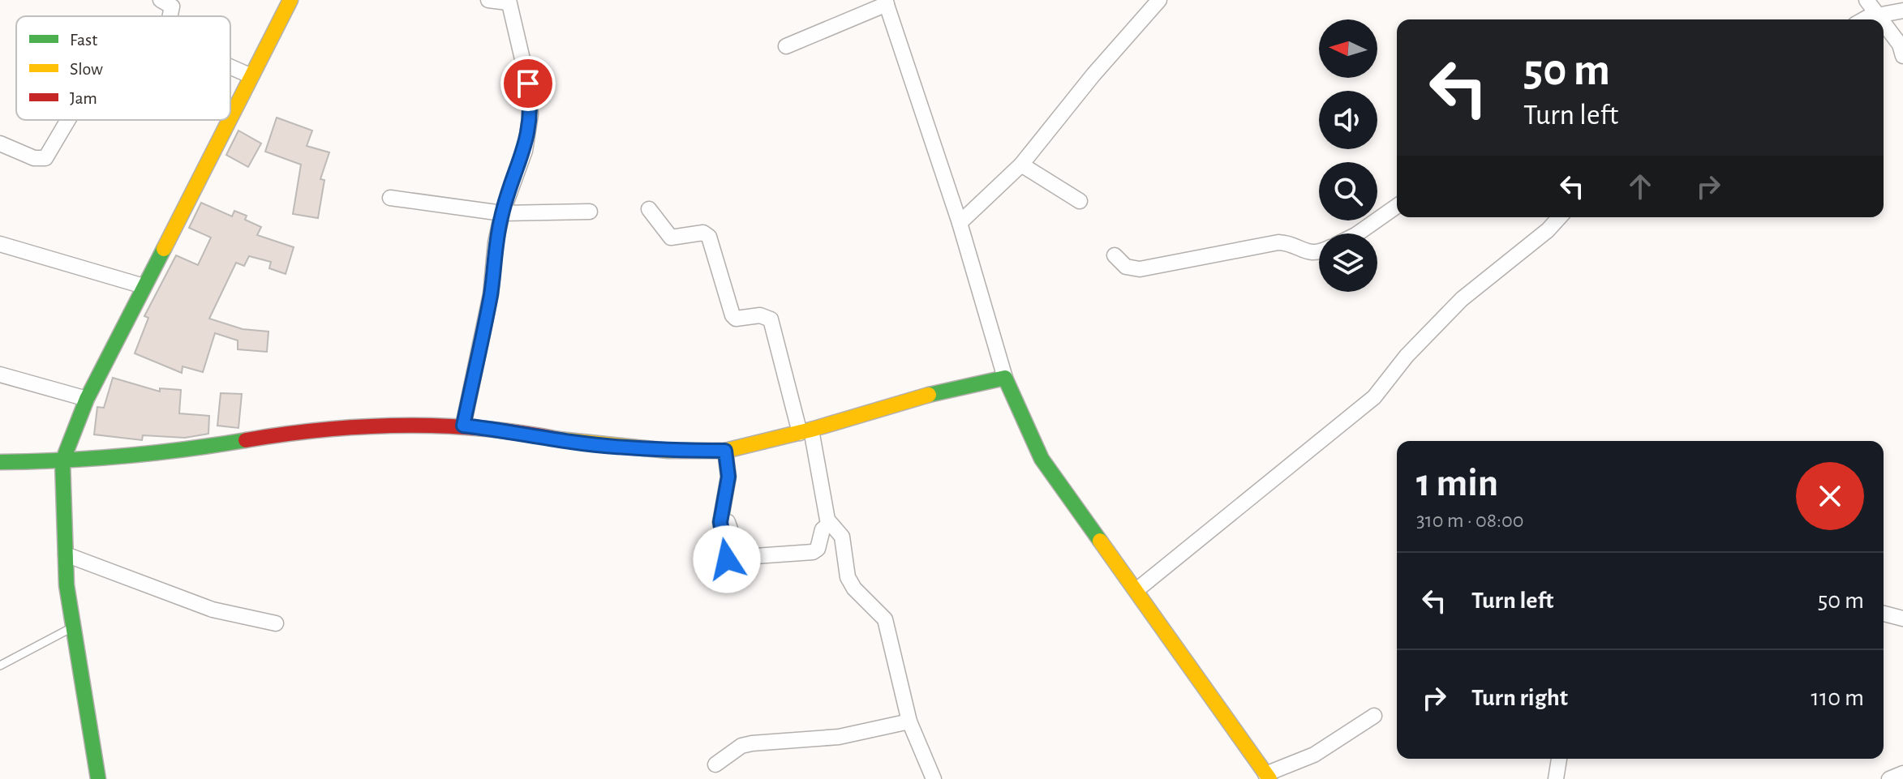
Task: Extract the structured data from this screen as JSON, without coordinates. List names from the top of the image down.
{
  "legend": ["Fast", "Slow", "Jam"],
  "north": "left",
  "page": {
    "turn": ["50 m", "Turn left"],
    "heading": ["1 min", "310 m · 08:00"],
    "list": [
      {
        "name": "Turn left",
        "value": "50 m"
      },
      {
        "name": "Turn right",
        "value": "110 m"
      }
    ]
  }
}
